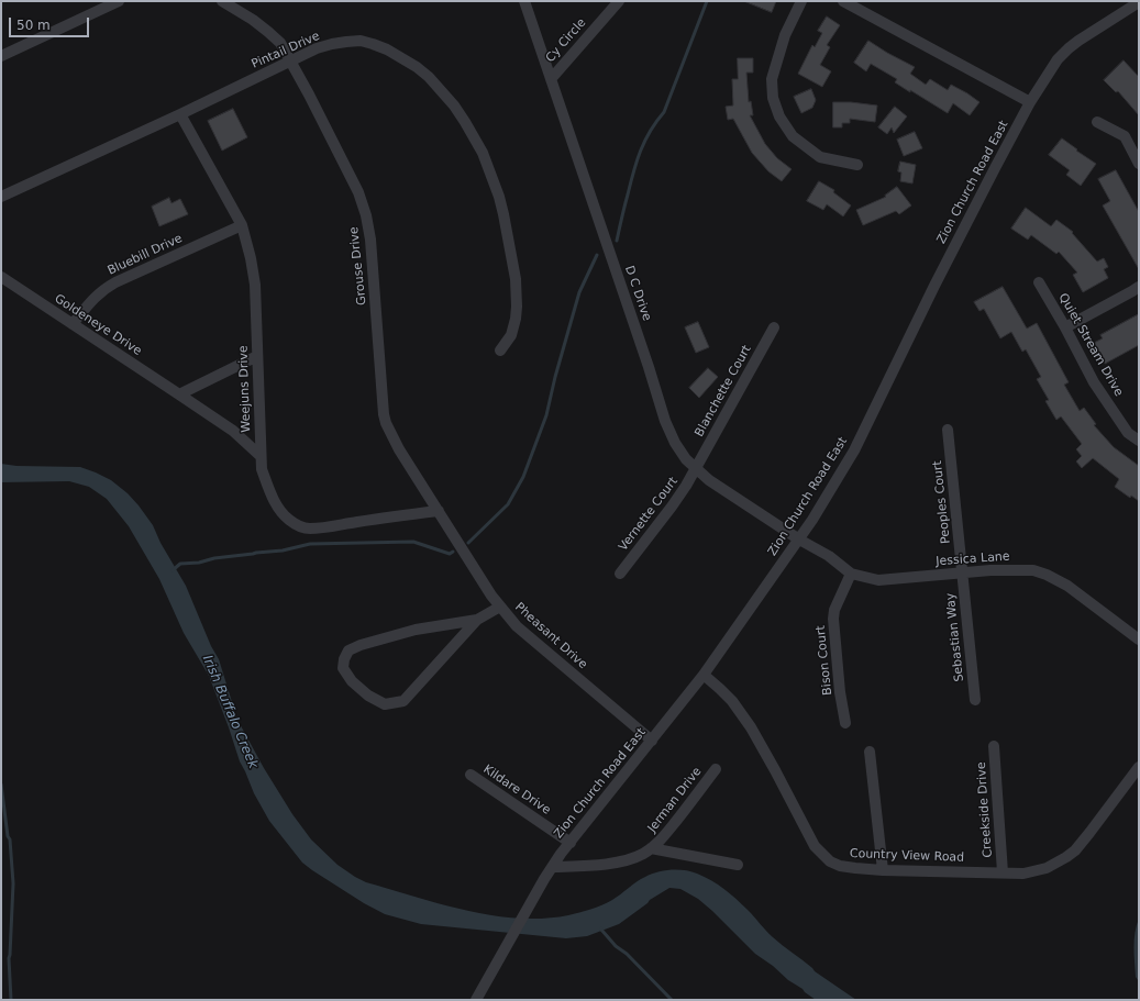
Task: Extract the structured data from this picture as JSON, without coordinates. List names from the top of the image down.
{
  "streets": {
    "street": [
      "Cy Circle",
      "Pintail Drive",
      "Zion Church Road East",
      "Bluebill Drive",
      "Grouse Drive",
      "D C Drive",
      "Goldeneye Drive",
      "Quiet Stream Drive",
      "Weejuns Drive",
      "Blanchette Court",
      "Peoples Court",
      "Vernette Court",
      "Jessica Lane",
      "Pheasant Drive",
      "Sebastian Way",
      "Bison Court",
      "Kildare Drive",
      "Jerman Drive",
      "Creekside Drive",
      "Country View Road"
    ]
  },
  "crossings": [
    ["Cy Circle", "D C Drive"],
    ["Pintail Drive", "Grouse Drive"],
    ["Pintail Drive", "Weejuns Drive"],
    ["Zion Church Road East", "D C Drive"],
    ["Zion Church Road East", "Jessica Lane"],
    ["Zion Church Road East", "Pheasant Drive"],
    ["Zion Church Road East", "Kildare Drive"],
    ["Zion Church Road East", "Jerman Drive"],
    ["Zion Church Road East", "Country View Road"],
    ["Bluebill Drive", "Goldeneye Drive"],
    ["Bluebill Drive", "Weejuns Drive"],
    ["Grouse Drive", "Weejuns Drive"],
    ["Grouse Drive", "Pheasant Drive"],
    ["D C Drive", "Blanchette Court"],
    ["D C Drive", "Vernette Court"],
    ["D C Drive", "Jessica Lane"],
    ["Goldeneye Drive", "Weejuns Drive"],
    ["Weejuns Drive", "Pheasant Drive"],
    ["Blanchette Court", "Vernette Court"],
    ["Peoples Court", "Jessica Lane"],
    ["Peoples Court", "Sebastian Way"],
    ["Jessica Lane", "Sebastian Way"],
    ["Jessica Lane", "Bison Court"],
    ["Creekside Drive", "Country View Road"]
  ],
  "water": ["Irish Buffalo Creek"],
  "scale_bar": "50 m"
}
